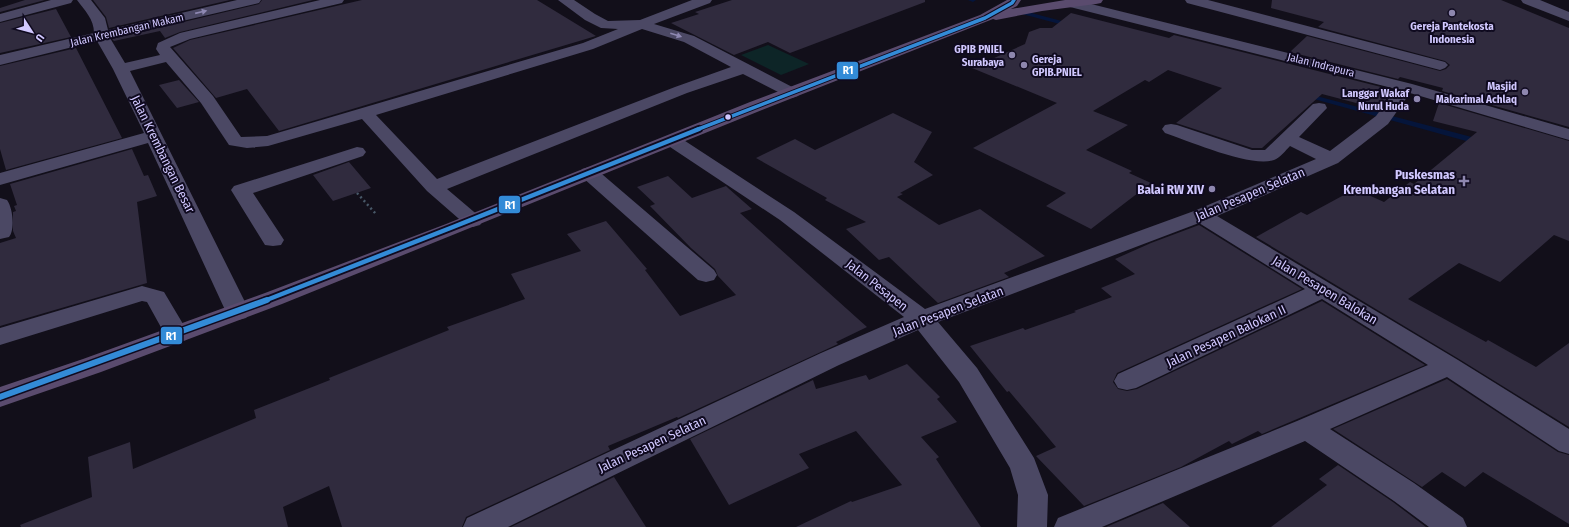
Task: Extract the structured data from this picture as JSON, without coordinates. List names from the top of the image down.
{
  "streets": {
    "street": [
      "Jalan Krembangan Makam",
      "Jalan Indrapura",
      "Jalan Krembangan Besar",
      "Jalan Pesapen Selatan",
      "Jalan Pesapen",
      "Jalan Pesapen Balokan",
      "Jalan Pesapen Balokan II"
    ]
  },
  "crossings": [
    ["Jalan Krembangan Makam", "Jalan Krembangan Besar"],
    ["Jalan Indrapura", "Jalan Pesapen Selatan"],
    ["Jalan Pesapen Selatan", "Jalan Pesapen"],
    ["Jalan Pesapen Selatan", "Jalan Pesapen Balokan"],
    ["Jalan Pesapen Balokan", "Jalan Pesapen Balokan II"]
  ],
  "places": {
    "other": [
      "Gereja Pantekosta Indonesia",
      "GPIB PNIEL Surabaya",
      "Gereja GPIB.PNIEL",
      "Masjid Makarimal Achlaq",
      "Langgar Wakaf Nurul Huda",
      "Balai RW XIV"
    ],
    "health": ["Puskesmas Krembangan Selatan"]
  },
  "lines": ["transit line R1"],
  "north": "bottom right"
}
